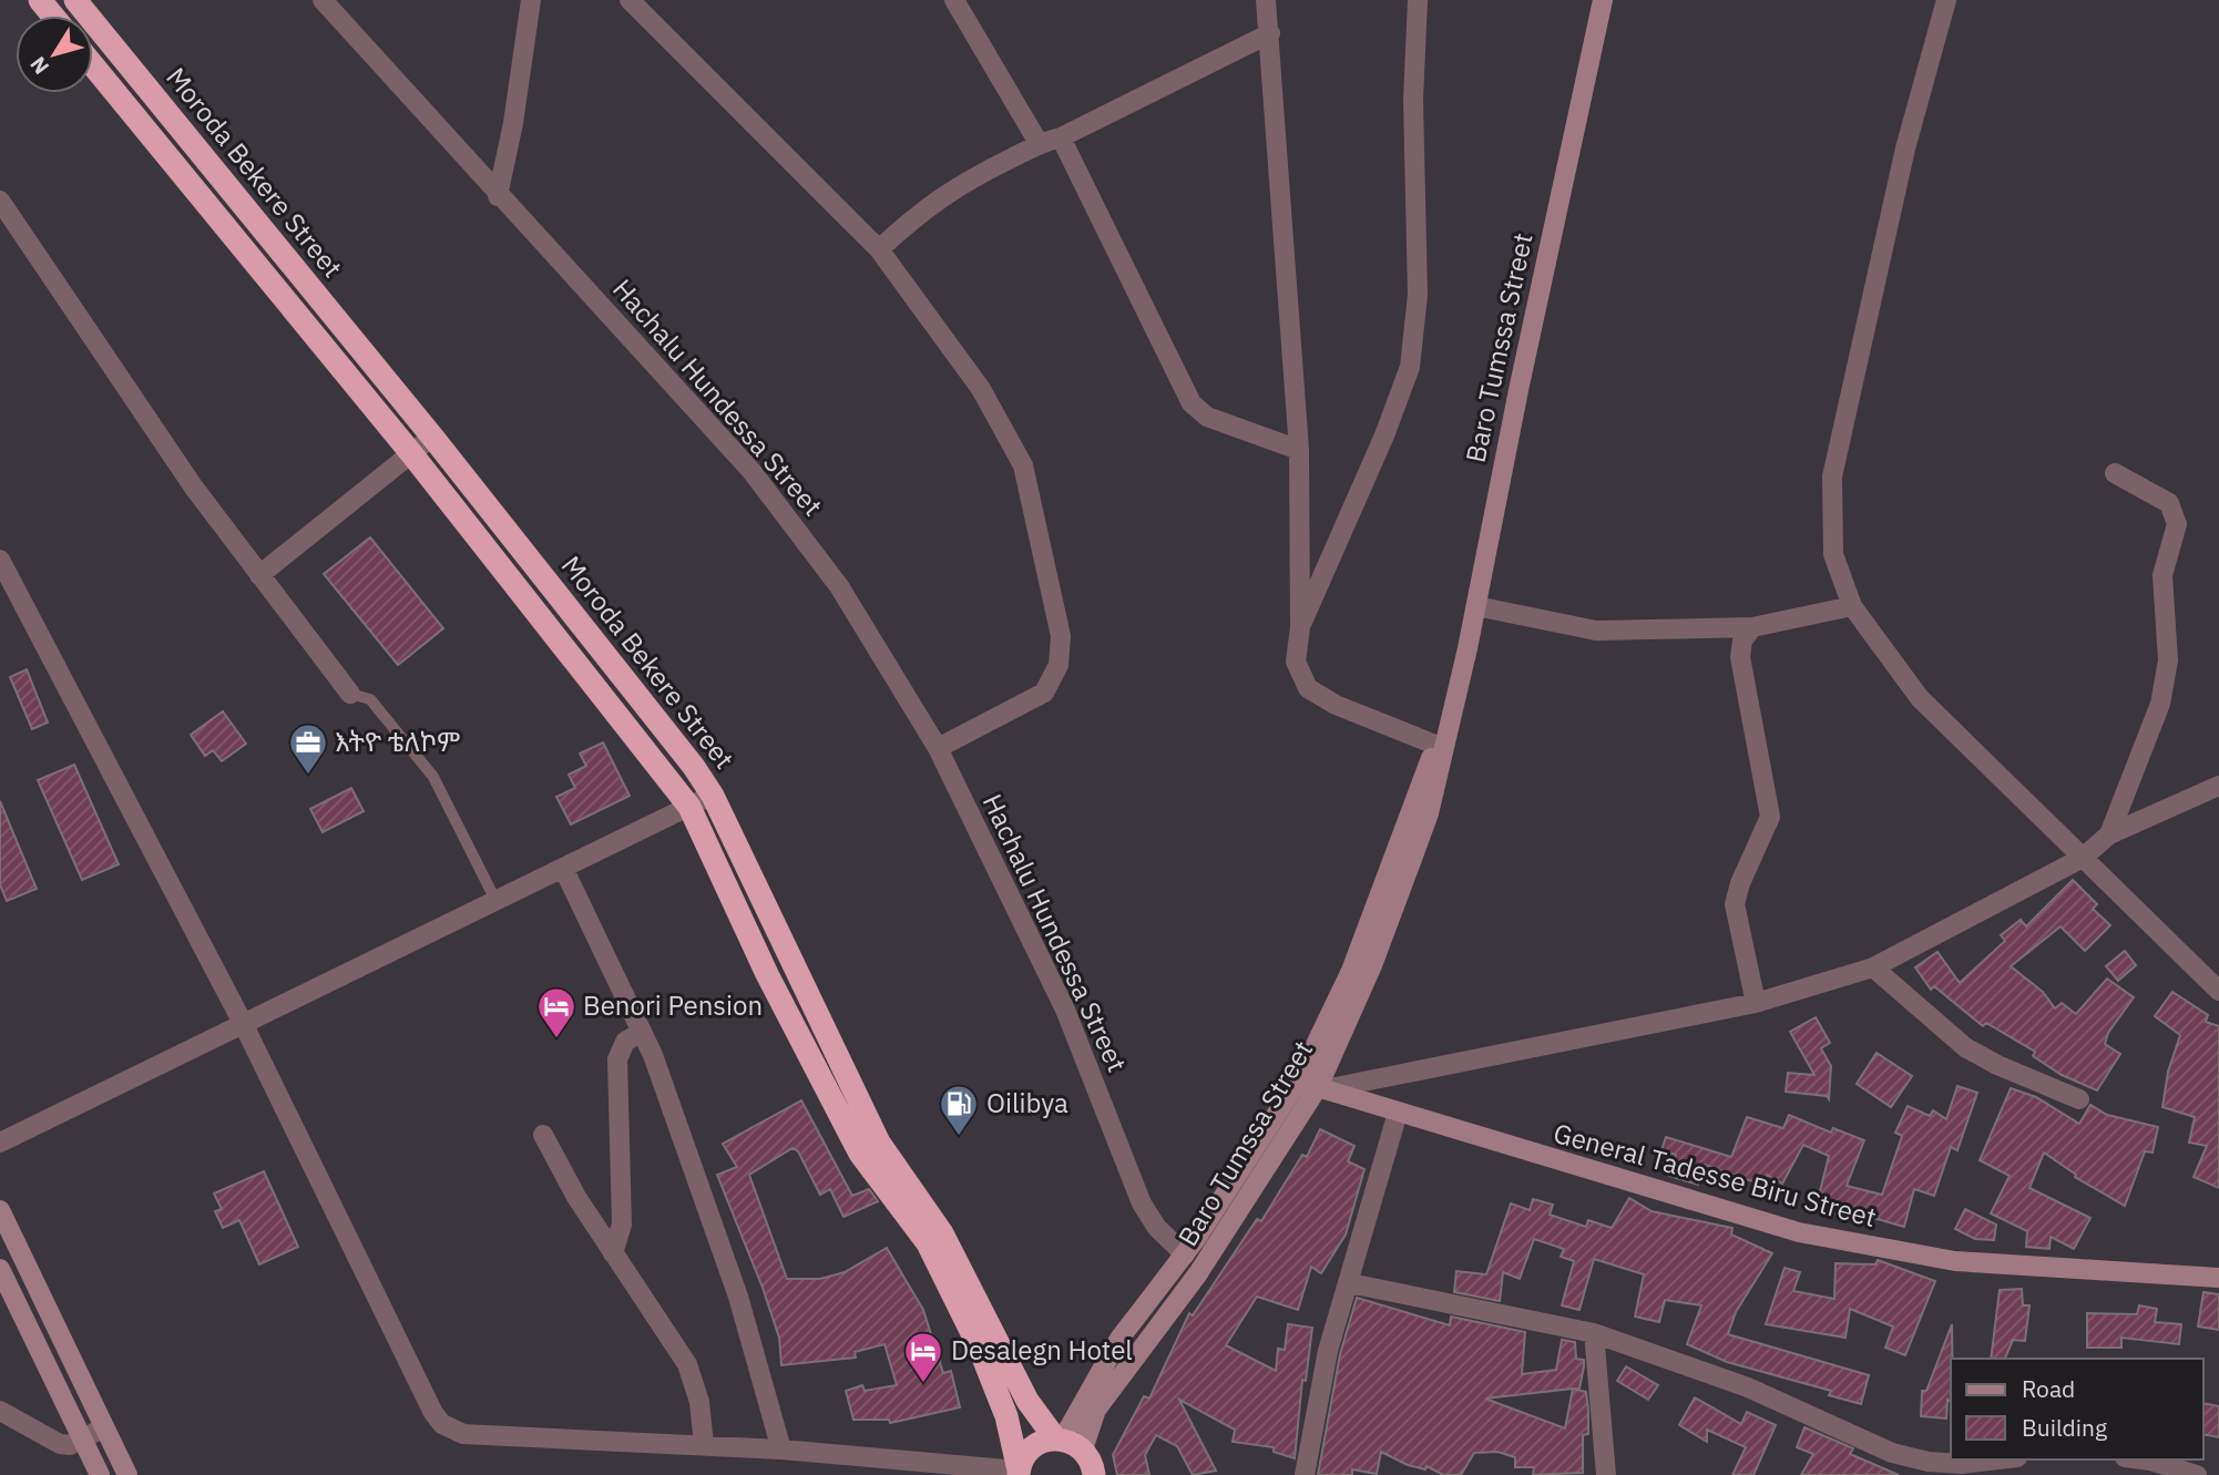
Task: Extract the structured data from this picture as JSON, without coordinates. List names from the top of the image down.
{
  "streets": {
    "highway": ["Moroda Bekere Street"],
    "street": ["Baro Tumssa Street", "Hachalu Hundessa Street", "General Tadesse Biru Street"]
  },
  "crossings": [
    ["Moroda Bekere Street", "Baro Tumssa Street"],
    ["Baro Tumssa Street", "Hachalu Hundessa Street"],
    ["Baro Tumssa Street", "General Tadesse Biru Street"]
  ],
  "places": {
    "office": ["እትዮ ቴለኮም"],
    "hotel": ["Benori Pension", "Desalegn Hotel"],
    "fuel station": ["Oilibya"]
  },
  "legend": ["Road", "Building"],
  "north": "bottom left"
}
